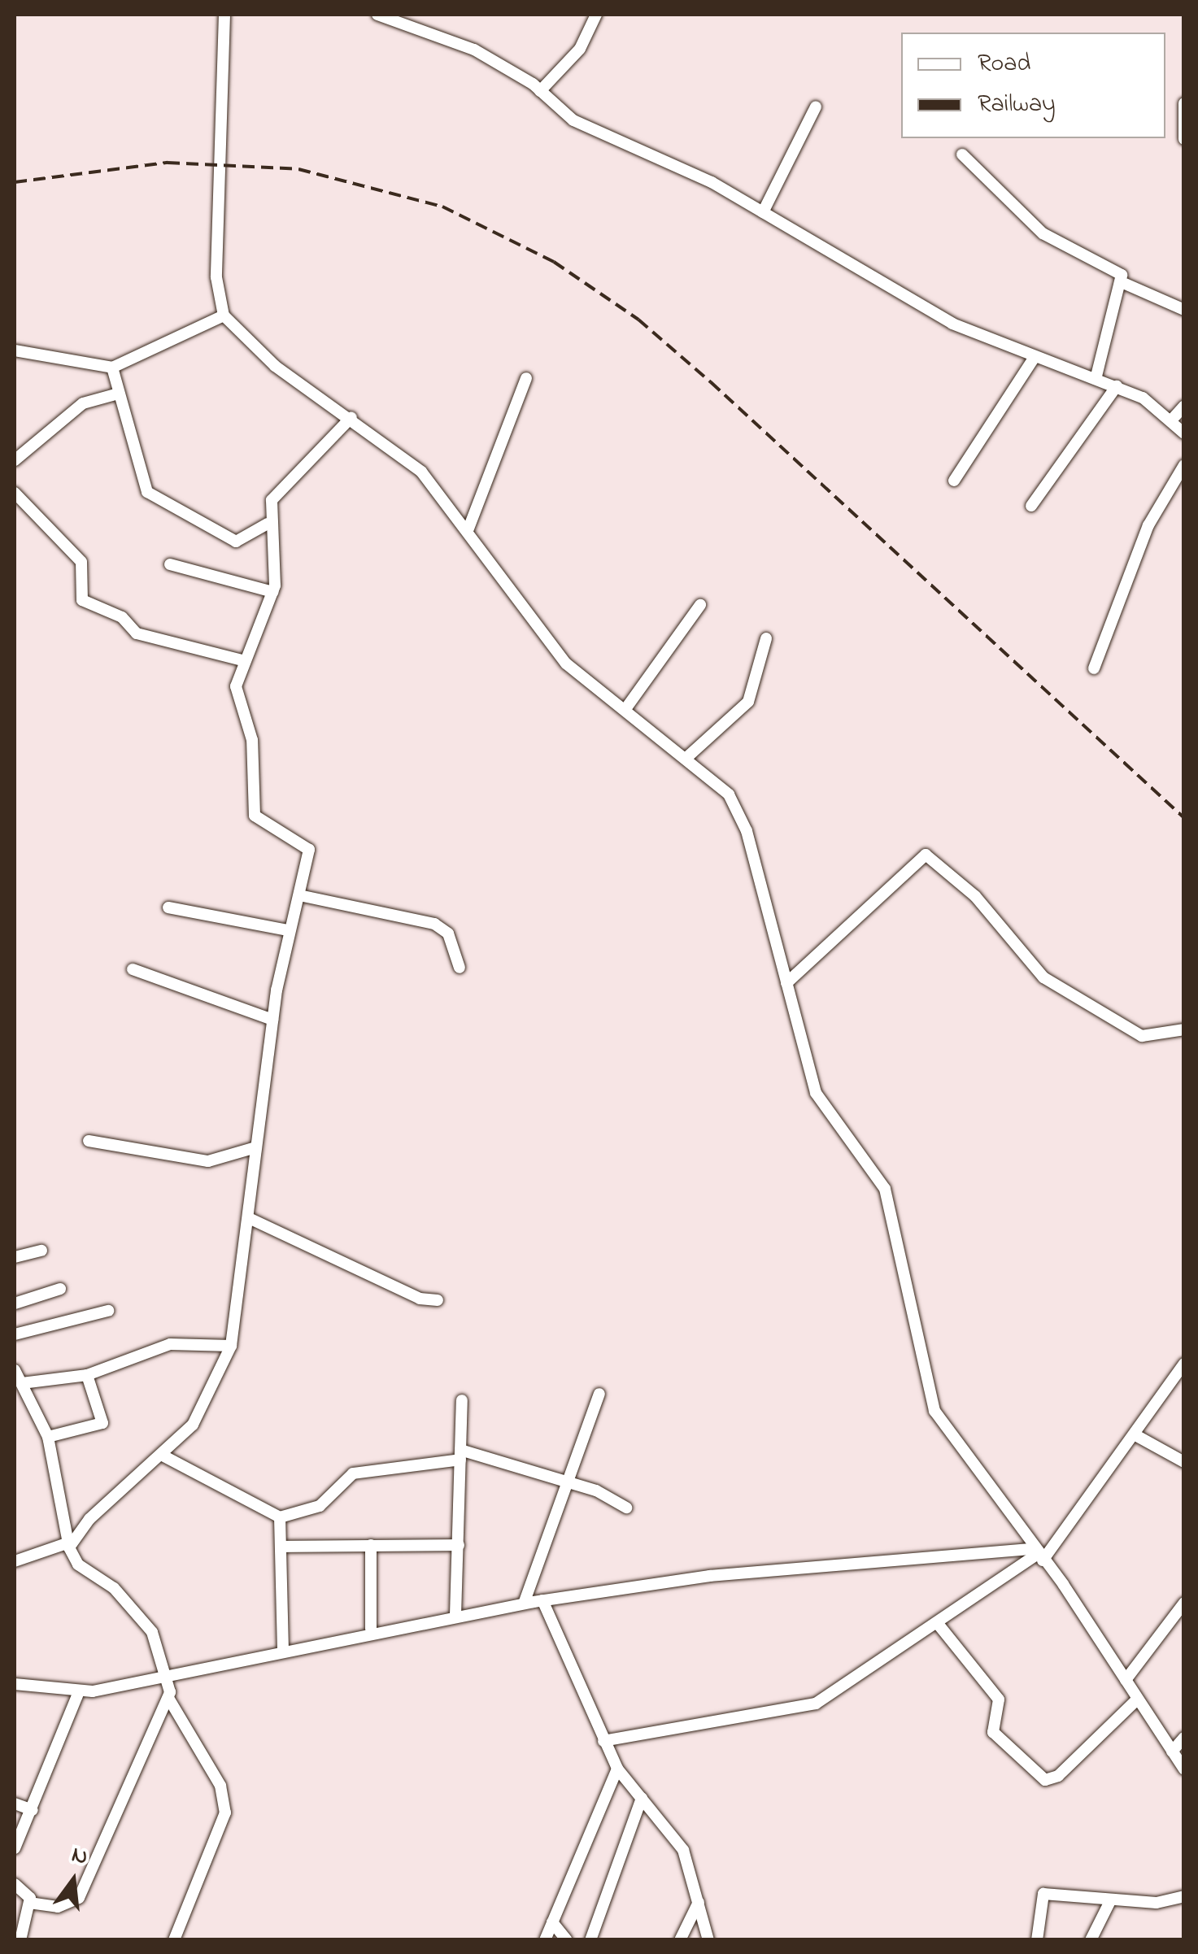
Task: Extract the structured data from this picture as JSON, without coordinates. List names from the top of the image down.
{
  "legend": ["Road", "Railway"],
  "north": "top"
}
